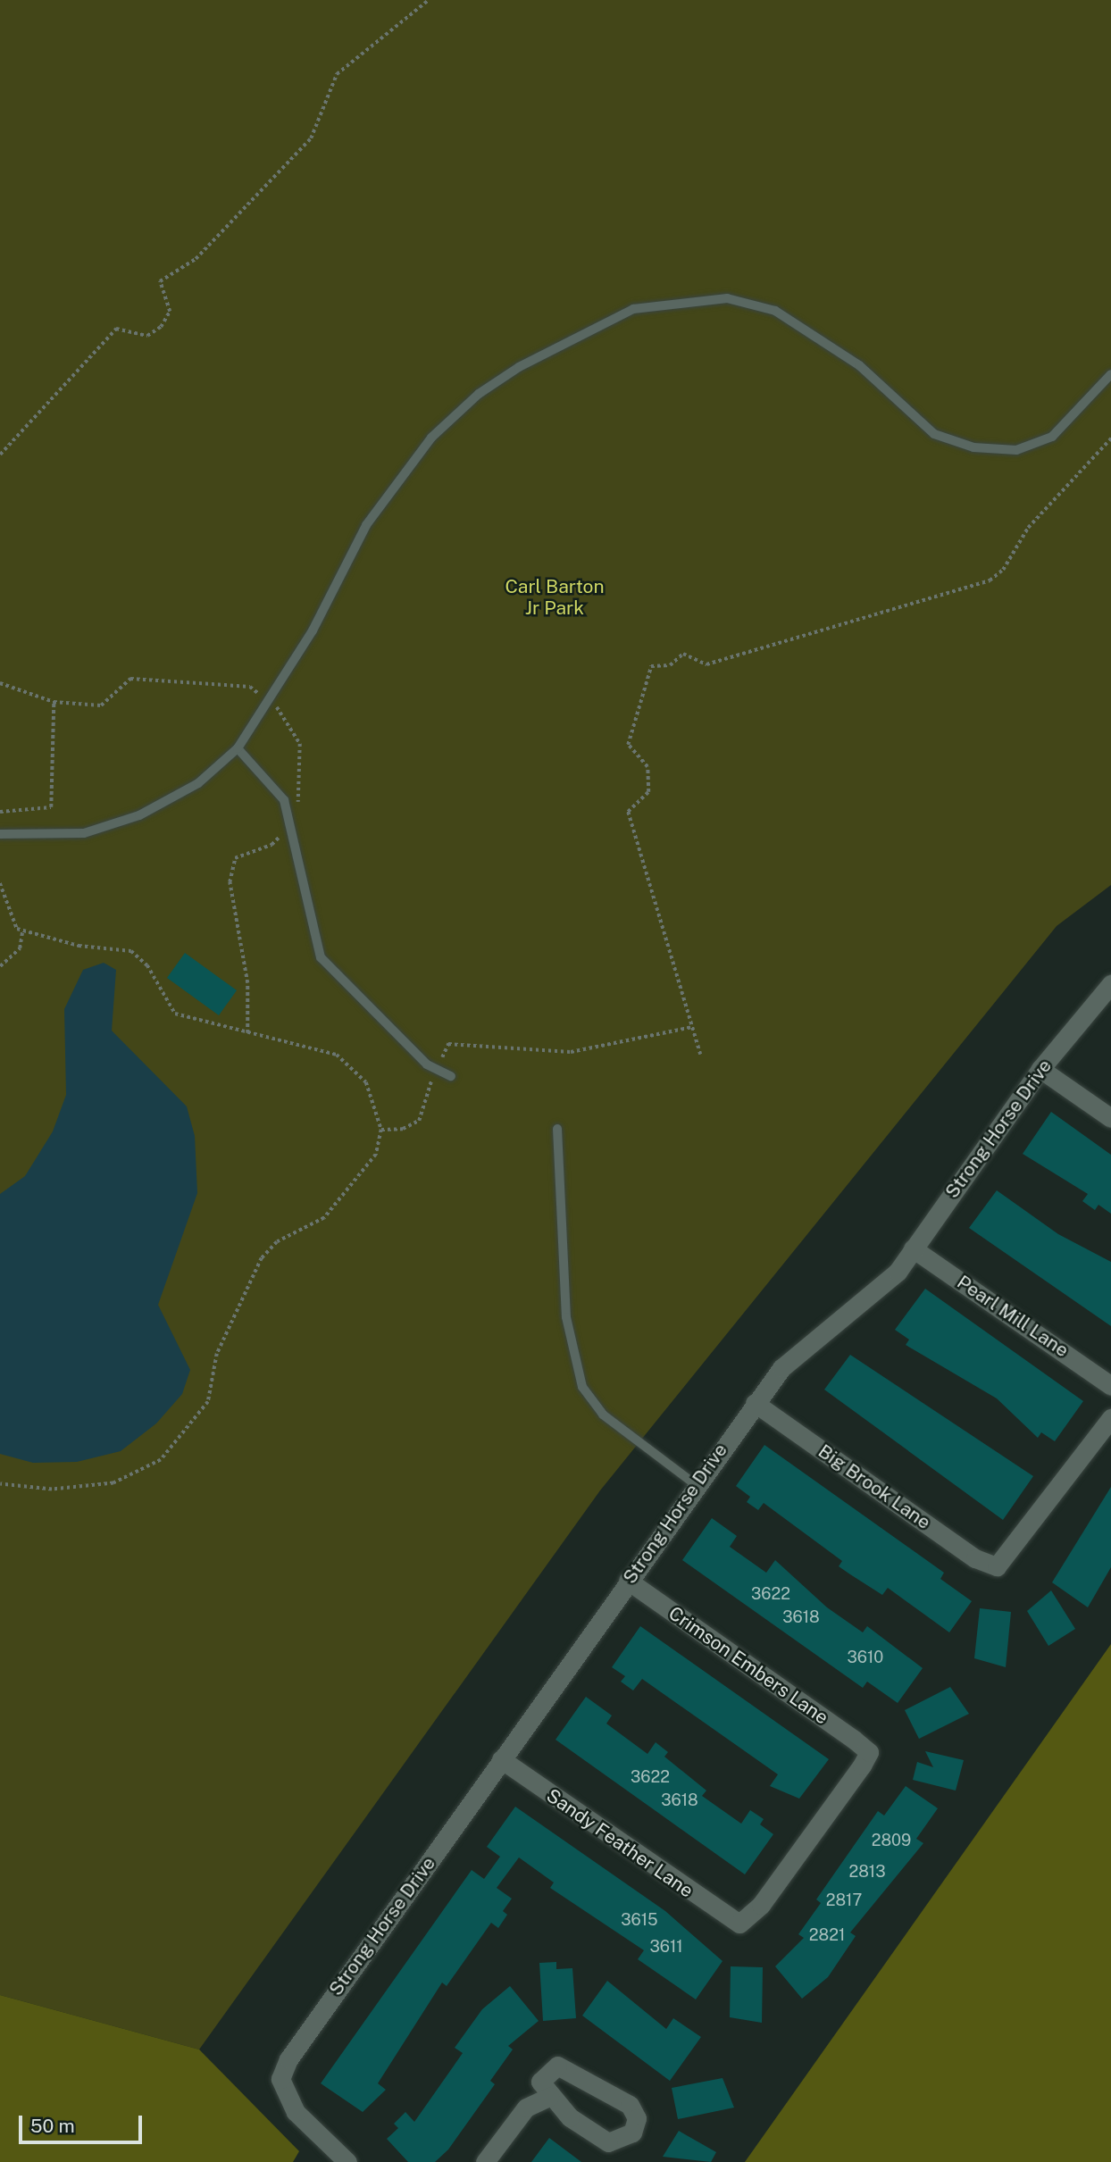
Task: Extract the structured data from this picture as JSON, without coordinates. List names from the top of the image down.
{
  "streets": {
    "street": [
      "Strong Horse Drive",
      "Pearl Mill Lane",
      "Big Brook Lane",
      "Crimson Embers Lane",
      "Sandy Feather Lane"
    ]
  },
  "crossings": [
    ["Strong Horse Drive", "Pearl Mill Lane"],
    ["Strong Horse Drive", "Big Brook Lane"],
    ["Strong Horse Drive", "Crimson Embers Lane"],
    ["Strong Horse Drive", "Sandy Feather Lane"],
    ["Crimson Embers Lane", "Sandy Feather Lane"]
  ],
  "parks": ["Carl Barton Jr Park"],
  "house_numbers": [
    "3622",
    "3618",
    "3610",
    "3622",
    "3618",
    "2809",
    "2813",
    "2817",
    "3615",
    "2821",
    "3611"
  ],
  "scale_bar": "50 m"
}
